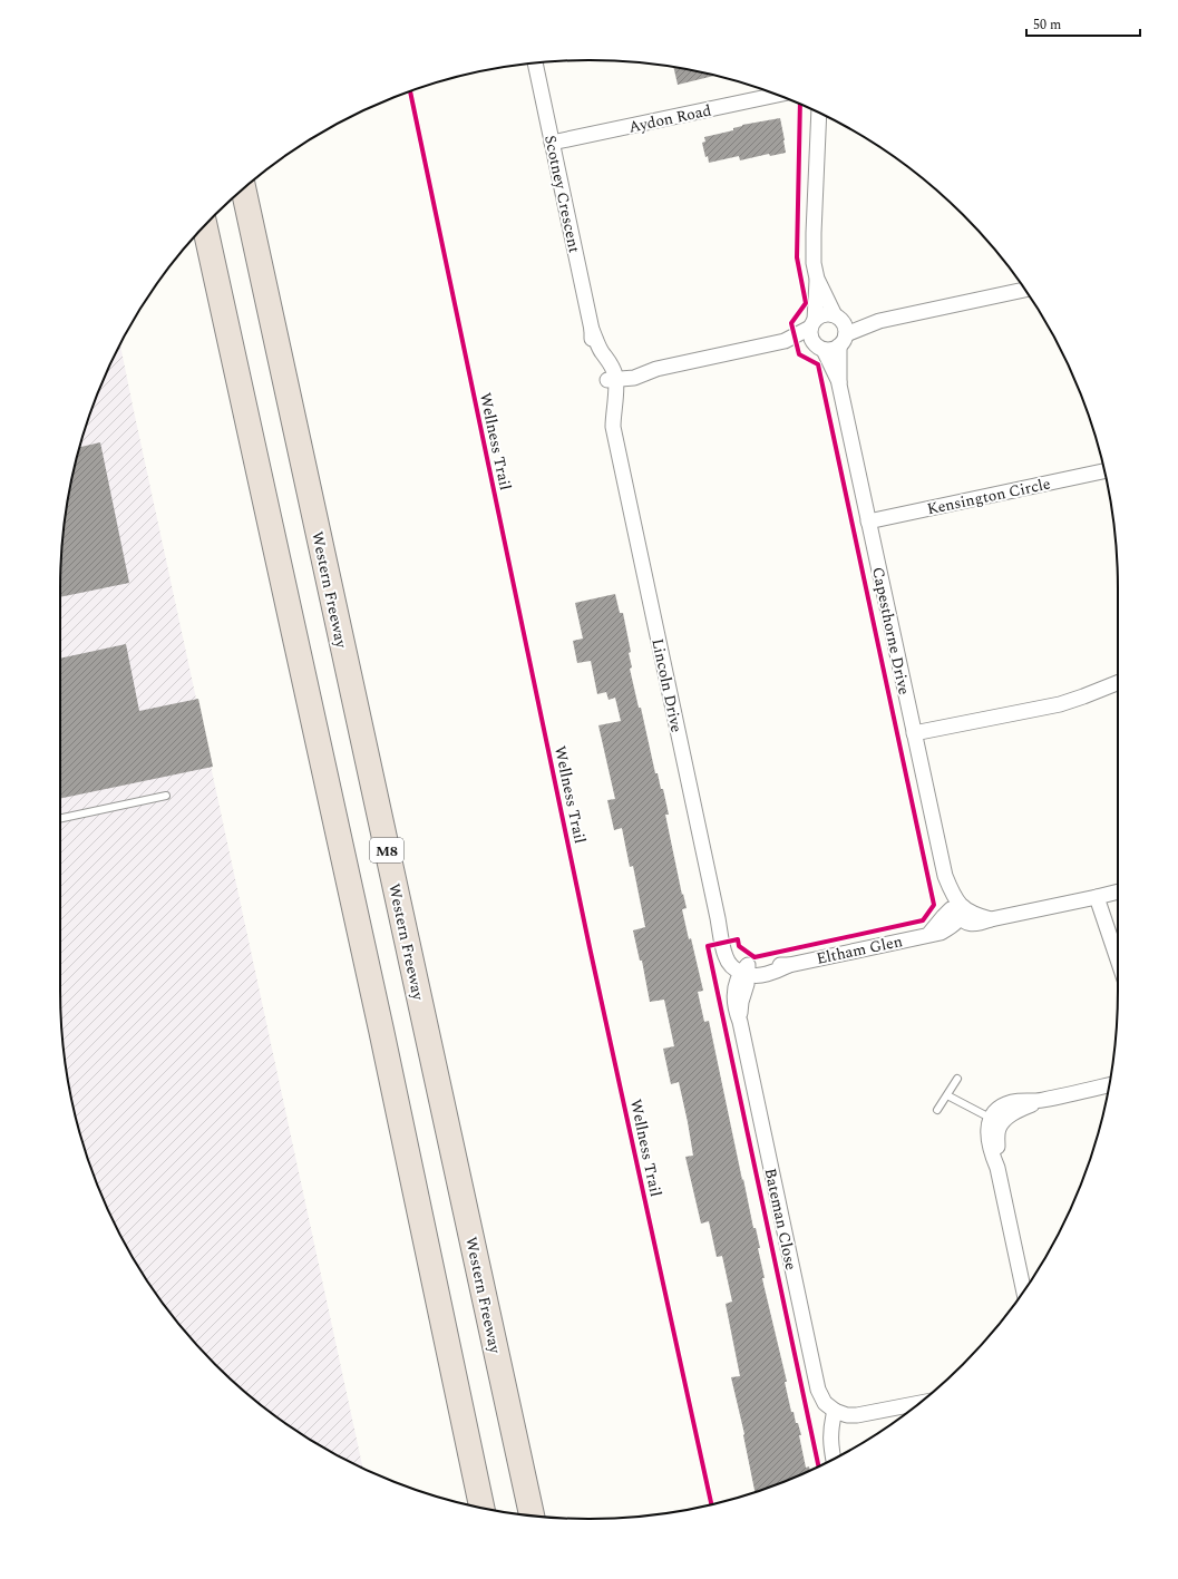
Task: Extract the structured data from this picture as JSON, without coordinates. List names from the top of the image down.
{
  "streets": {
    "highway": ["Western Freeway", "M8"],
    "street": [
      "Aydon Road",
      "Scotney Crescent",
      "Kensington Circle",
      "Capesthorne Drive",
      "Lincoln Drive",
      "Eltham Glen",
      "Bateman Close"
    ],
    "cycle path": ["Wellness Trail"]
  },
  "crossings": [
    ["Aydon Road", "Scotney Crescent"],
    ["Scotney Crescent", "Lincoln Drive"],
    ["Kensington Circle", "Capesthorne Drive"],
    ["Capesthorne Drive", "Eltham Glen"],
    ["Lincoln Drive", "Eltham Glen"],
    ["Lincoln Drive", "Bateman Close"],
    ["Eltham Glen", "Bateman Close"]
  ],
  "scale_bar": "50 m"
}
